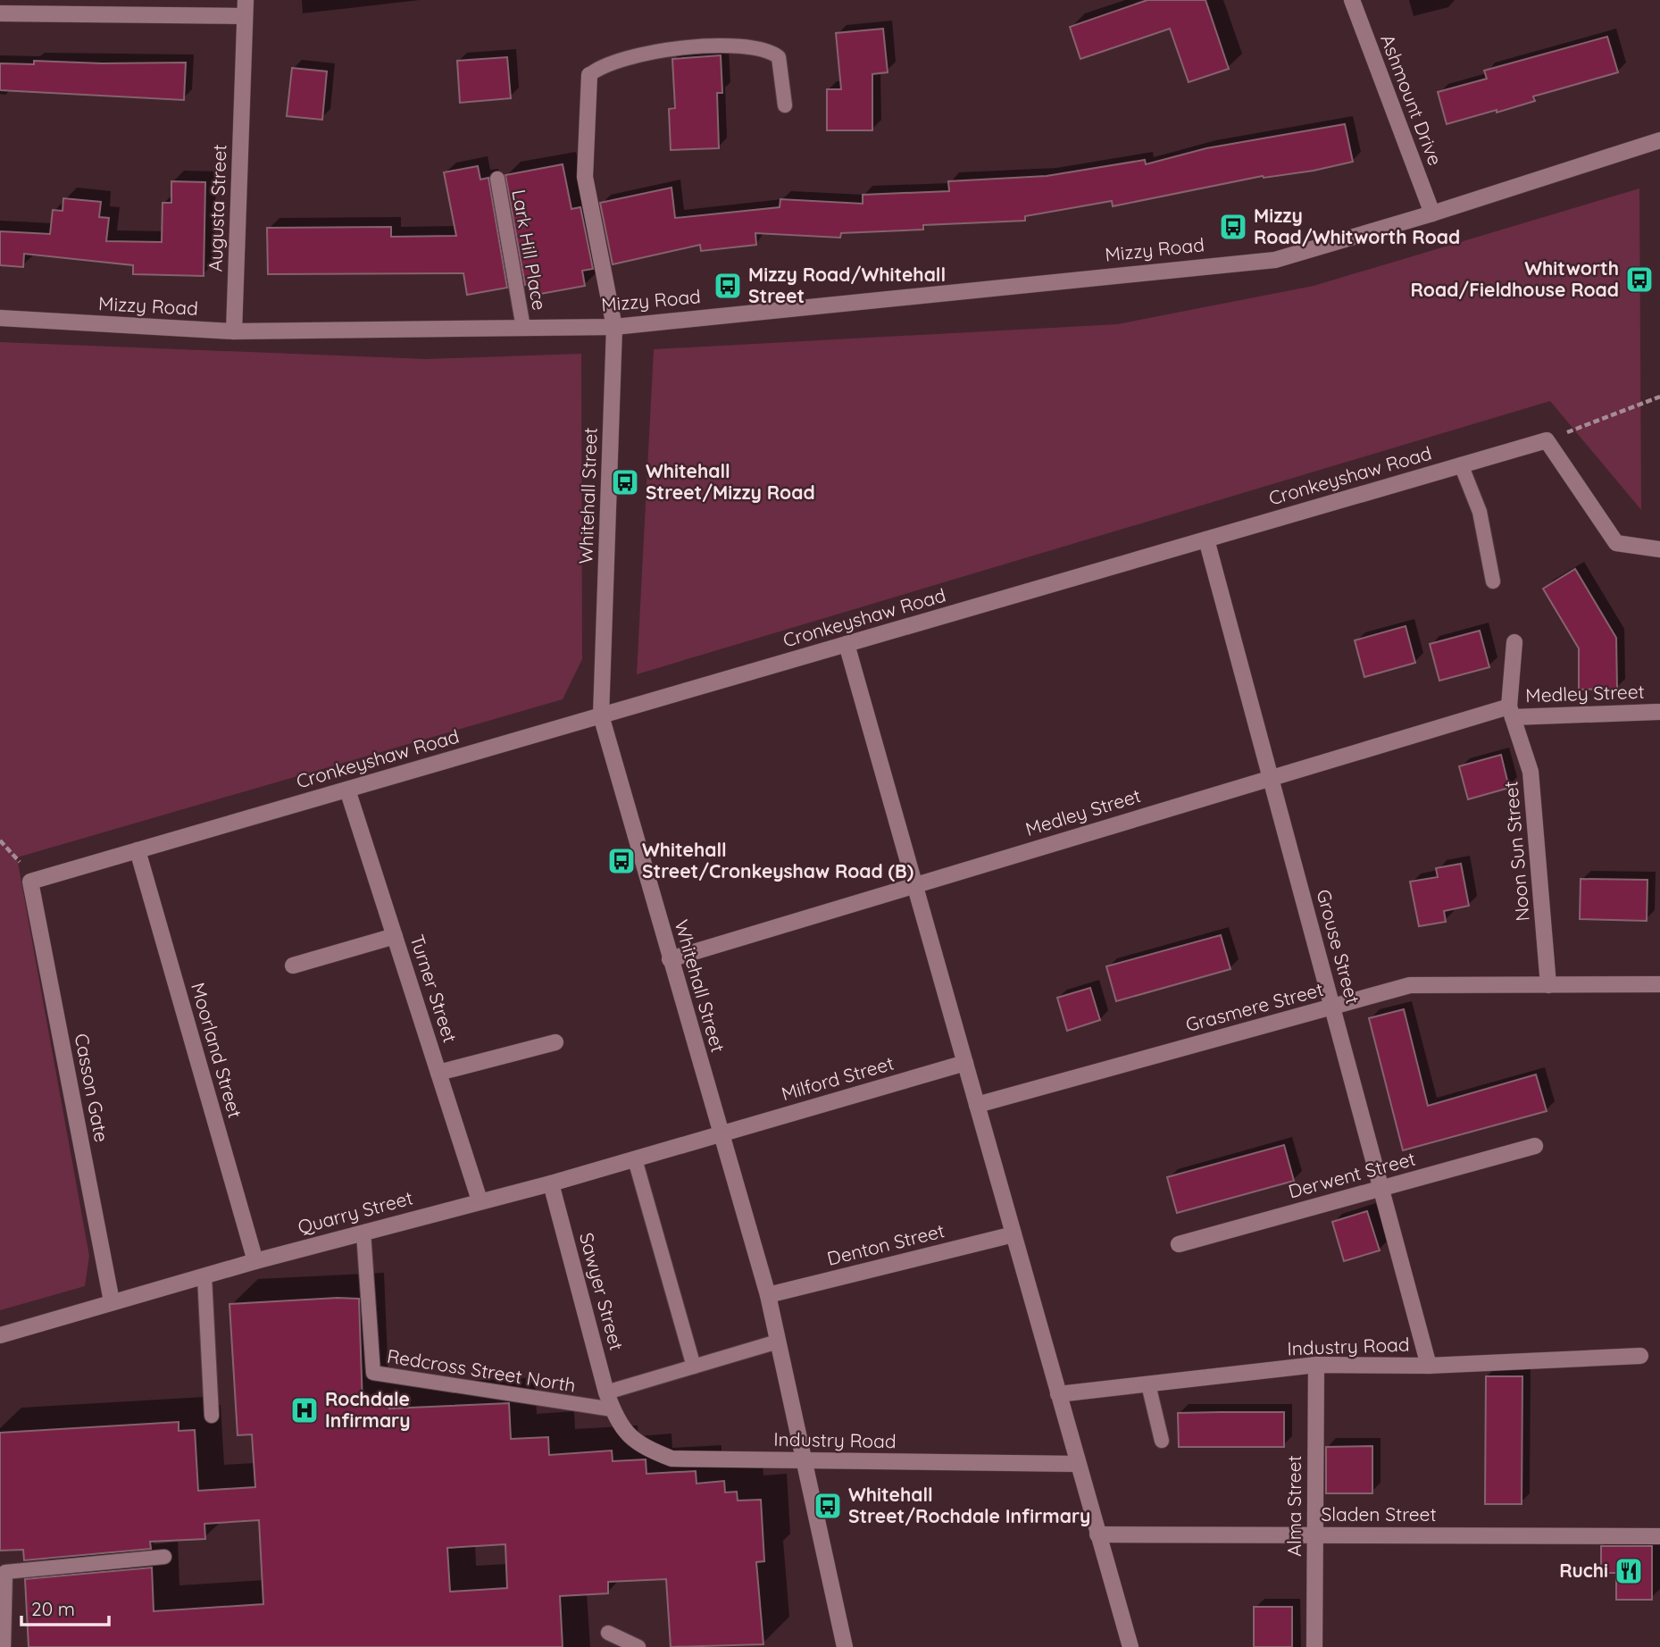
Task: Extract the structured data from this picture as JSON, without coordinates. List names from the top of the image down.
{
  "streets": {
    "street": [
      "Ashmount Drive",
      "Augusta Street",
      "Mizzy Road",
      "Cronkeyshaw Road",
      "Whitehall Street",
      "Medley Street",
      "Noon Sun Street",
      "Grouse Street",
      "Turner Street",
      "Grasmere Street",
      "Moorland Street",
      "Milford Street",
      "Casson Gate",
      "Derwent Street",
      "Quarry Street",
      "Denton Street",
      "Sawyer Street",
      "Industry Road",
      "Alma Street",
      "Sladen Street"
    ],
    "lane": ["Lark Hill Place", "Redcross Street North"]
  },
  "crossings": [
    ["Ashmount Drive", "Mizzy Road"],
    ["Augusta Street", "Mizzy Road"],
    ["Lark Hill Place", "Mizzy Road"],
    ["Mizzy Road", "Whitehall Street"],
    ["Cronkeyshaw Road", "Whitehall Street"],
    ["Cronkeyshaw Road", "Grouse Street"],
    ["Cronkeyshaw Road", "Turner Street"],
    ["Cronkeyshaw Road", "Moorland Street"],
    ["Cronkeyshaw Road", "Casson Gate"],
    ["Whitehall Street", "Medley Street"],
    ["Whitehall Street", "Milford Street"],
    ["Whitehall Street", "Quarry Street"],
    ["Whitehall Street", "Denton Street"],
    ["Whitehall Street", "Industry Road"],
    ["Medley Street", "Noon Sun Street"],
    ["Medley Street", "Grouse Street"],
    ["Noon Sun Street", "Grasmere Street"],
    ["Grouse Street", "Grasmere Street"],
    ["Grouse Street", "Derwent Street"],
    ["Grouse Street", "Industry Road"],
    ["Turner Street", "Quarry Street"],
    ["Moorland Street", "Quarry Street"],
    ["Milford Street", "Quarry Street"],
    ["Casson Gate", "Quarry Street"],
    ["Quarry Street", "Sawyer Street"],
    ["Quarry Street", "Redcross Street North"],
    ["Sawyer Street", "Industry Road"],
    ["Sawyer Street", "Redcross Street North"],
    ["Industry Road", "Redcross Street North"],
    ["Industry Road", "Alma Street"],
    ["Alma Street", "Sladen Street"]
  ],
  "places": {
    "bus stop": [
      "Mizzy Road/Whitworth Road",
      "Whitworth Road/Fieldhouse Road",
      "Mizzy Road/Whitehall Street",
      "Whitehall Street/Mizzy Road",
      "Whitehall Street/Cronkeyshaw Road (B)",
      "Whitehall Street/Rochdale Infirmary"
    ],
    "hospital": ["Rochdale Infirmary"],
    "restaurant": ["Ruchi"]
  },
  "scale_bar": "20 m"
}
